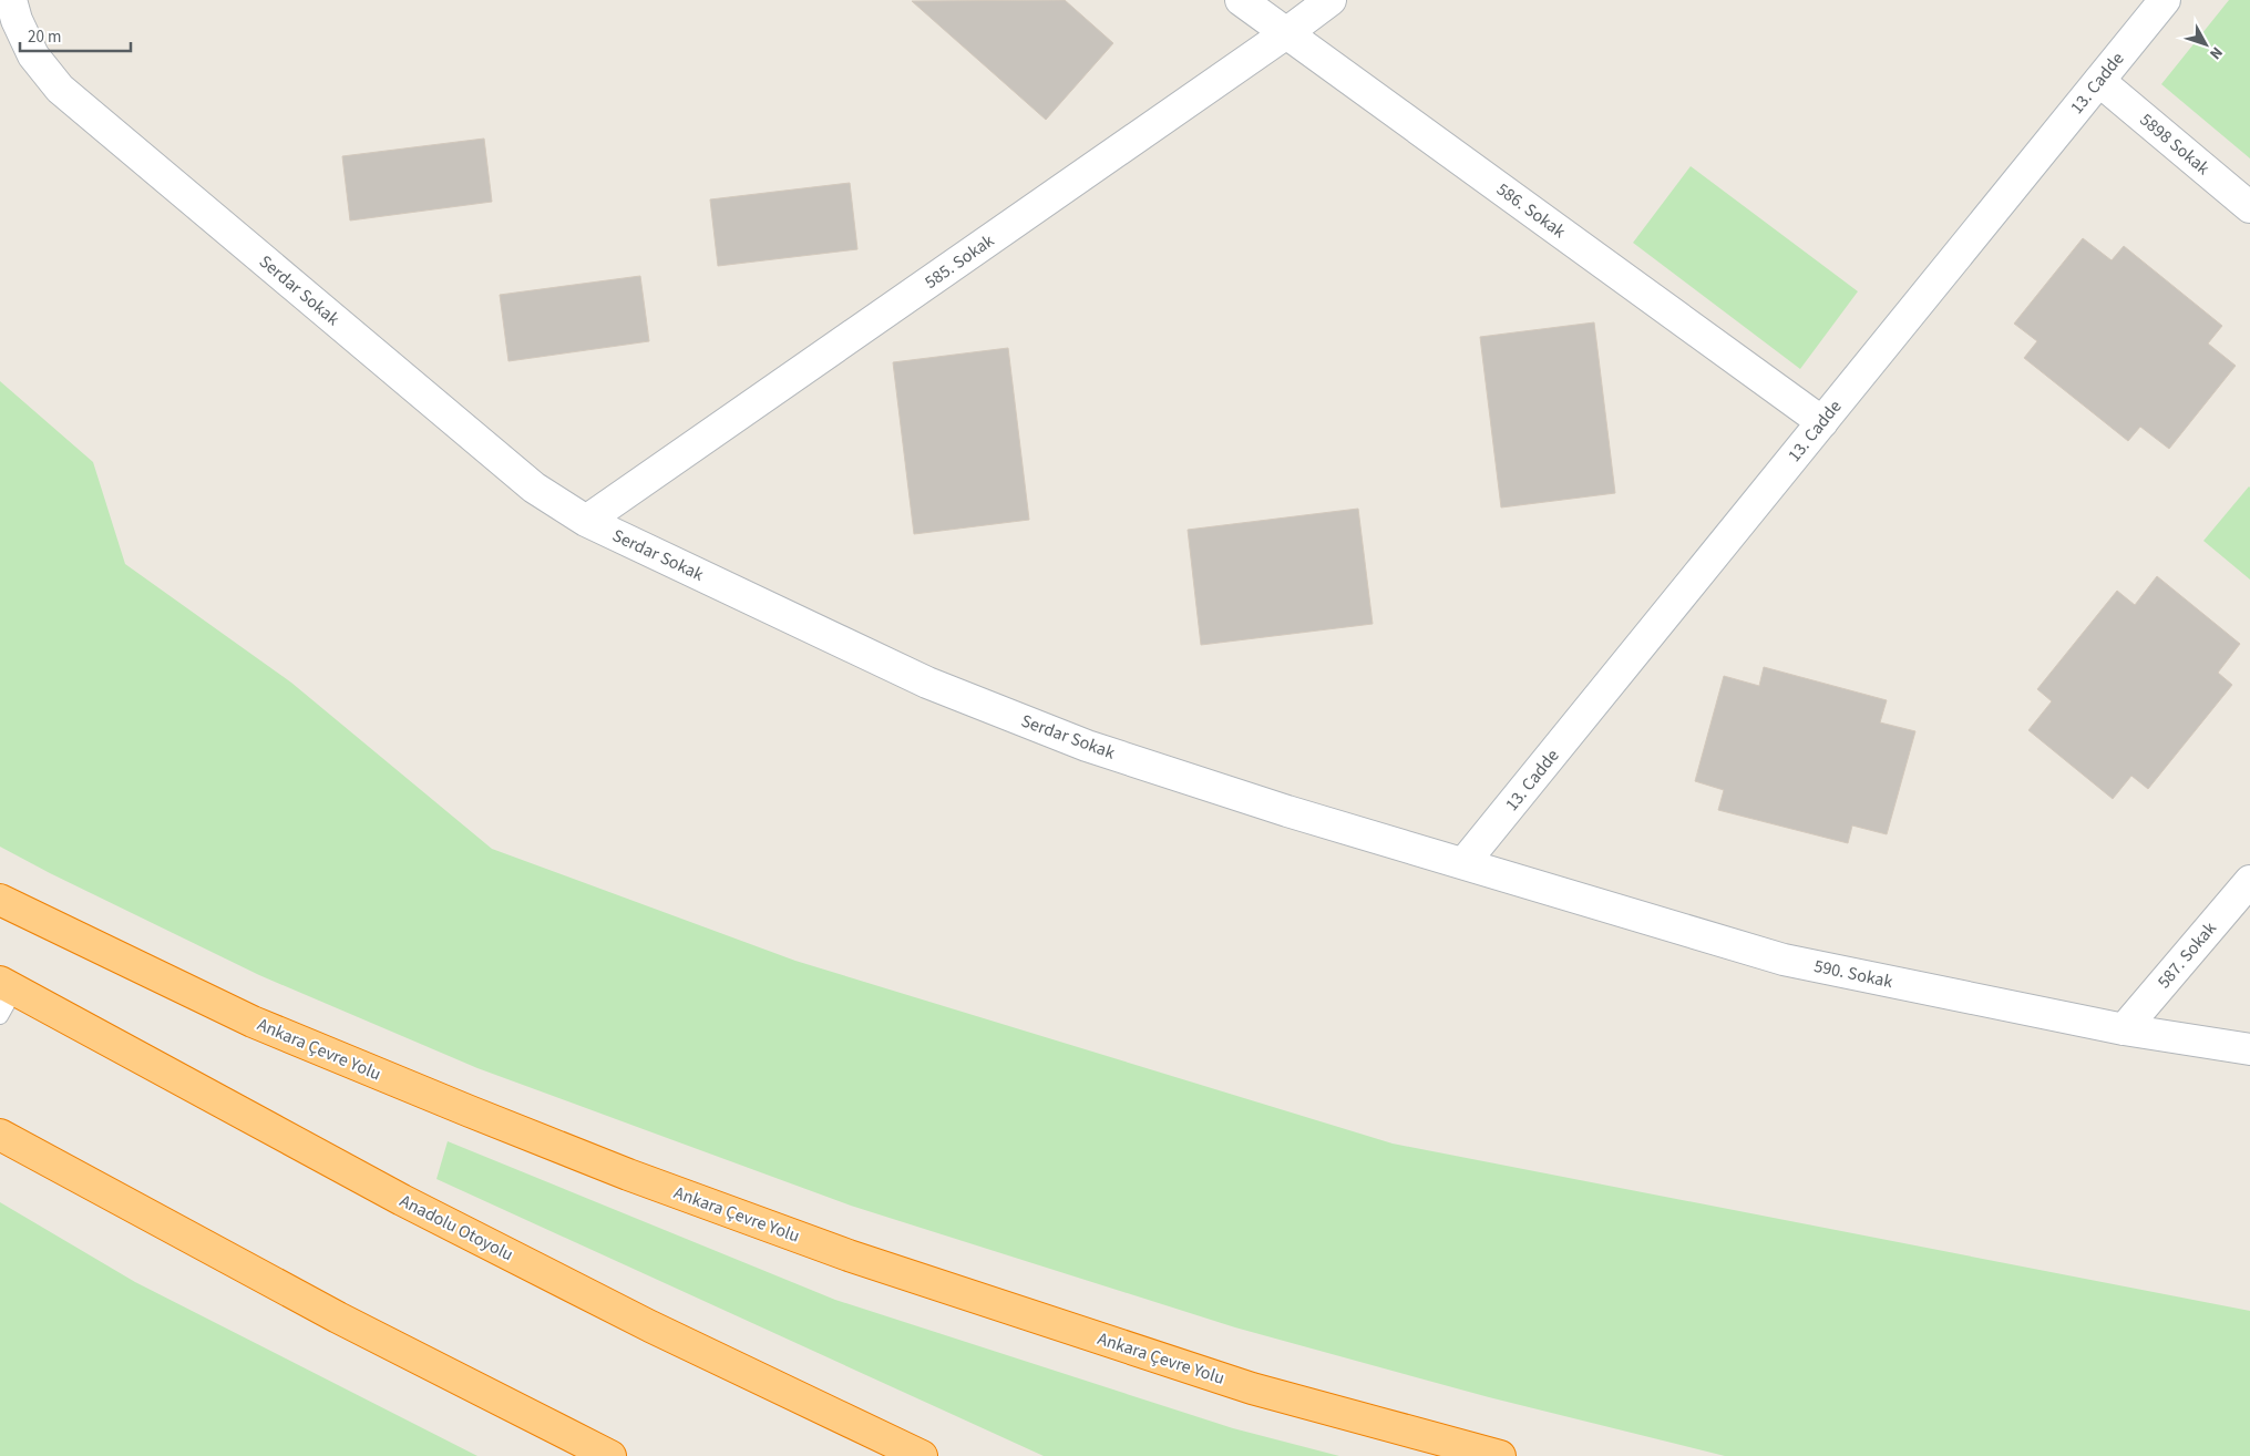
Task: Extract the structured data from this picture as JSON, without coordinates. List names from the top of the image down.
{
  "streets": {
    "highway": ["Ankara Çevre Yolu", "Anadolu Otoyolu"],
    "street": [
      "13. Cadde",
      "5898 Sokak",
      "586. Sokak",
      "585. Sokak",
      "Serdar Sokak",
      "587. Sokak",
      "590. Sokak"
    ]
  },
  "crossings": [
    ["13. Cadde", "5898 Sokak"],
    ["13. Cadde", "586. Sokak"],
    ["13. Cadde", "Serdar Sokak"],
    ["13. Cadde", "590. Sokak"],
    ["586. Sokak", "585. Sokak"],
    ["585. Sokak", "Serdar Sokak"],
    ["Serdar Sokak", "590. Sokak"],
    ["587. Sokak", "590. Sokak"]
  ],
  "scale_bar": "20 m",
  "north": "bottom right"
}
